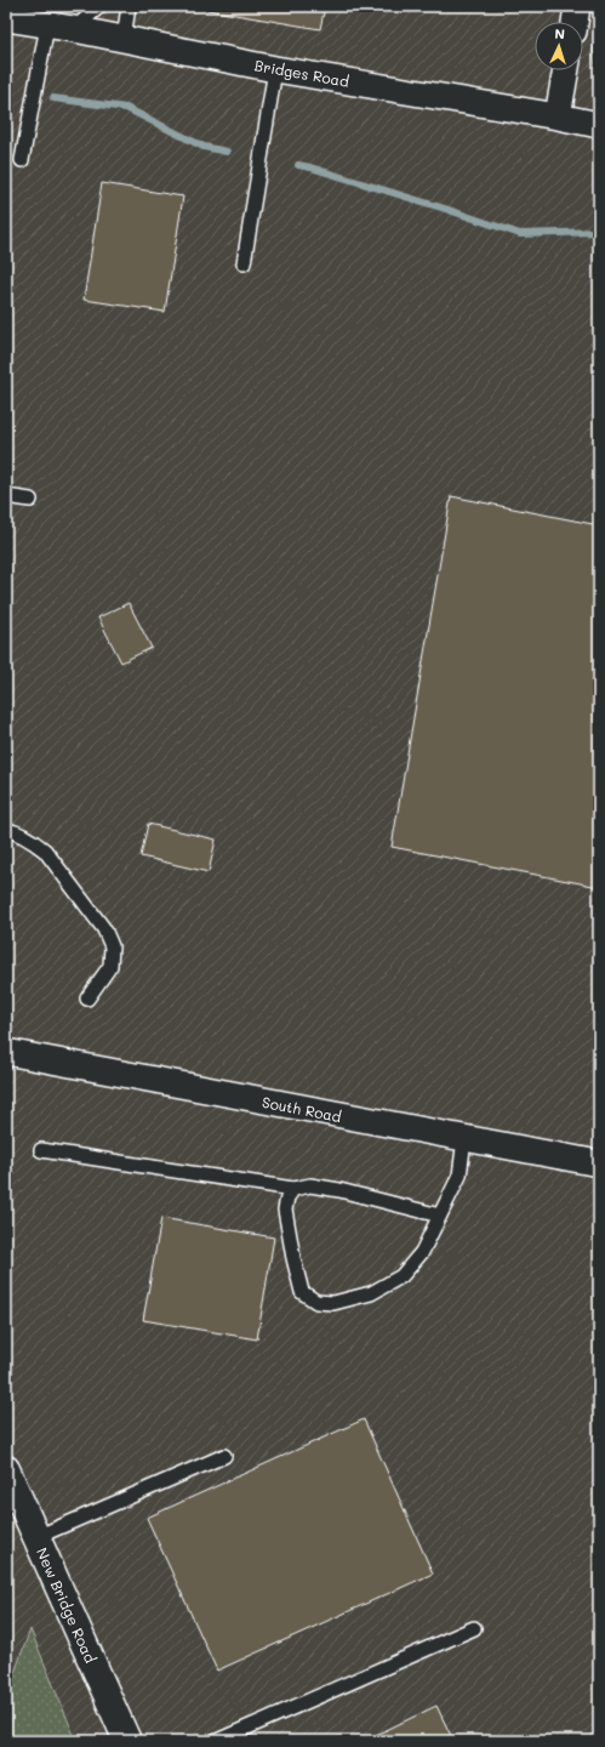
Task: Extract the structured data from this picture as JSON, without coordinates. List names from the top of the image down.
{
  "streets": {
    "street": ["Bridges Road", "South Road", "New Bridge Road"]
  },
  "north": "top"
}
